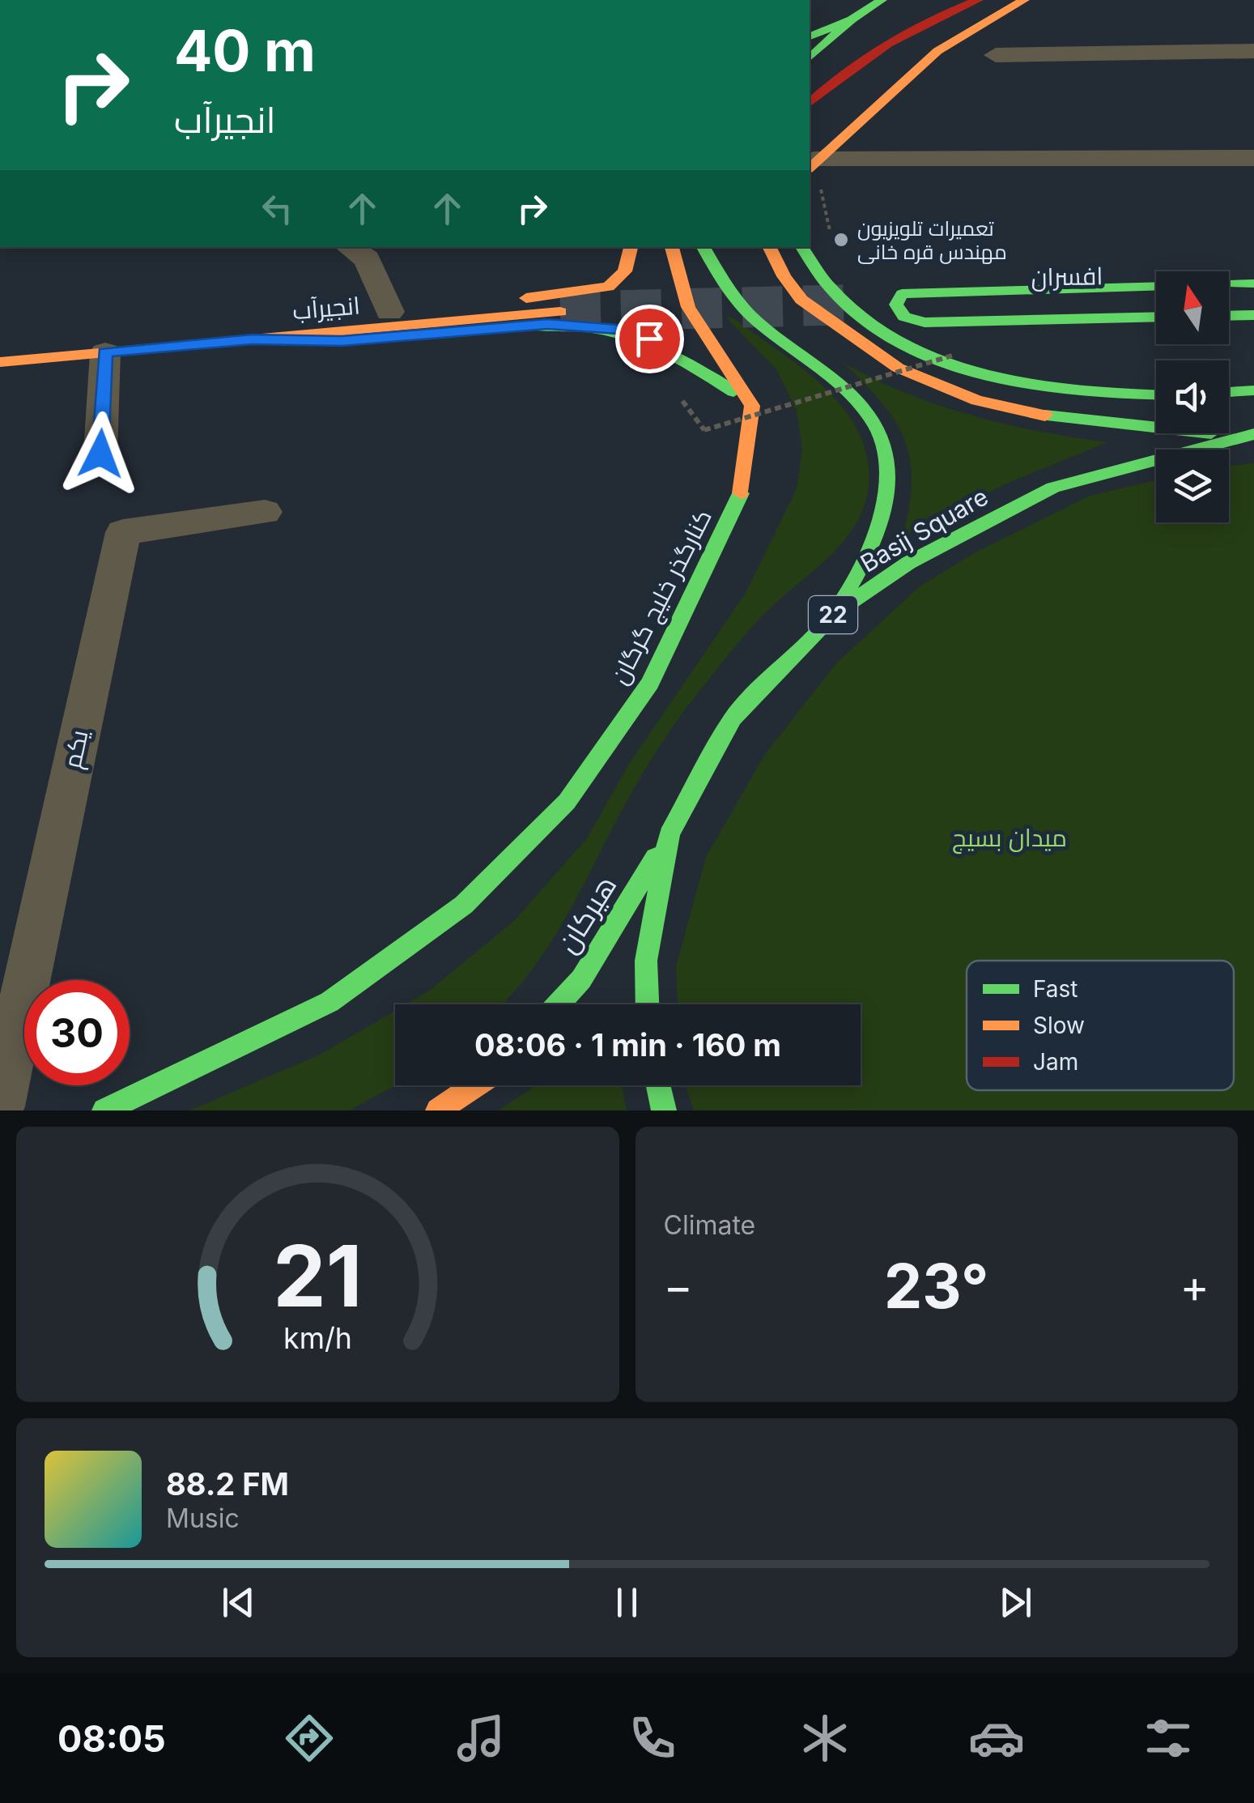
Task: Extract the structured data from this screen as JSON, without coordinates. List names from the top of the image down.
{
  "streets": {
    "main road": [
      "افسران",
      "انجیرآب",
      "Basij Square",
      "کنارگذر خلیج گرگان",
      "22",
      "هیرکان"
    ],
    "street": ["یکم"]
  },
  "crossings": [
    ["Basij Square", "هیرکان"]
  ],
  "parks": ["میدان بسیج"],
  "places": ["تعمیرات تلویزیون مهندس قره خانی"],
  "legend": ["Fast", "Slow", "Jam"],
  "north": "top",
  "page": {
    "turn": ["40 m", "انجیرآب"],
    "limit": "30",
    "trip": "08:06 · 1 min · 160 m",
    "tile": "Climate",
    "heat": ["−", "23°", "+"],
    "song": ["88.2 FM", "Music"],
    "tabs": "08:05",
    "gauge": ["21", "km/h"]
  }
}
